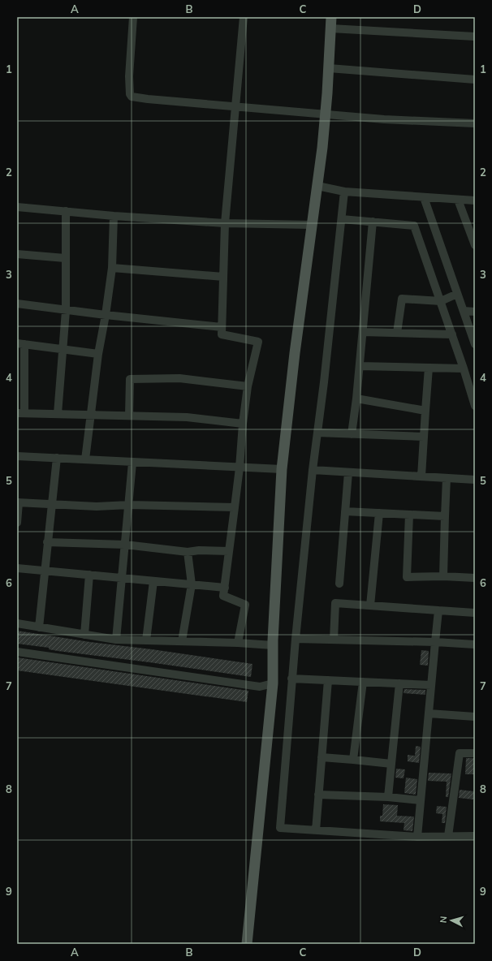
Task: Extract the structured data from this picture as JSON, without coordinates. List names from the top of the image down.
{
  "north": "left",
  "grid": {
    "columns": [
      "A",
      "B",
      "C",
      "D"
    ],
    "rows": [
      "1",
      "2",
      "3",
      "4",
      "5",
      "6",
      "7",
      "8",
      "9"
    ]
  }
}
